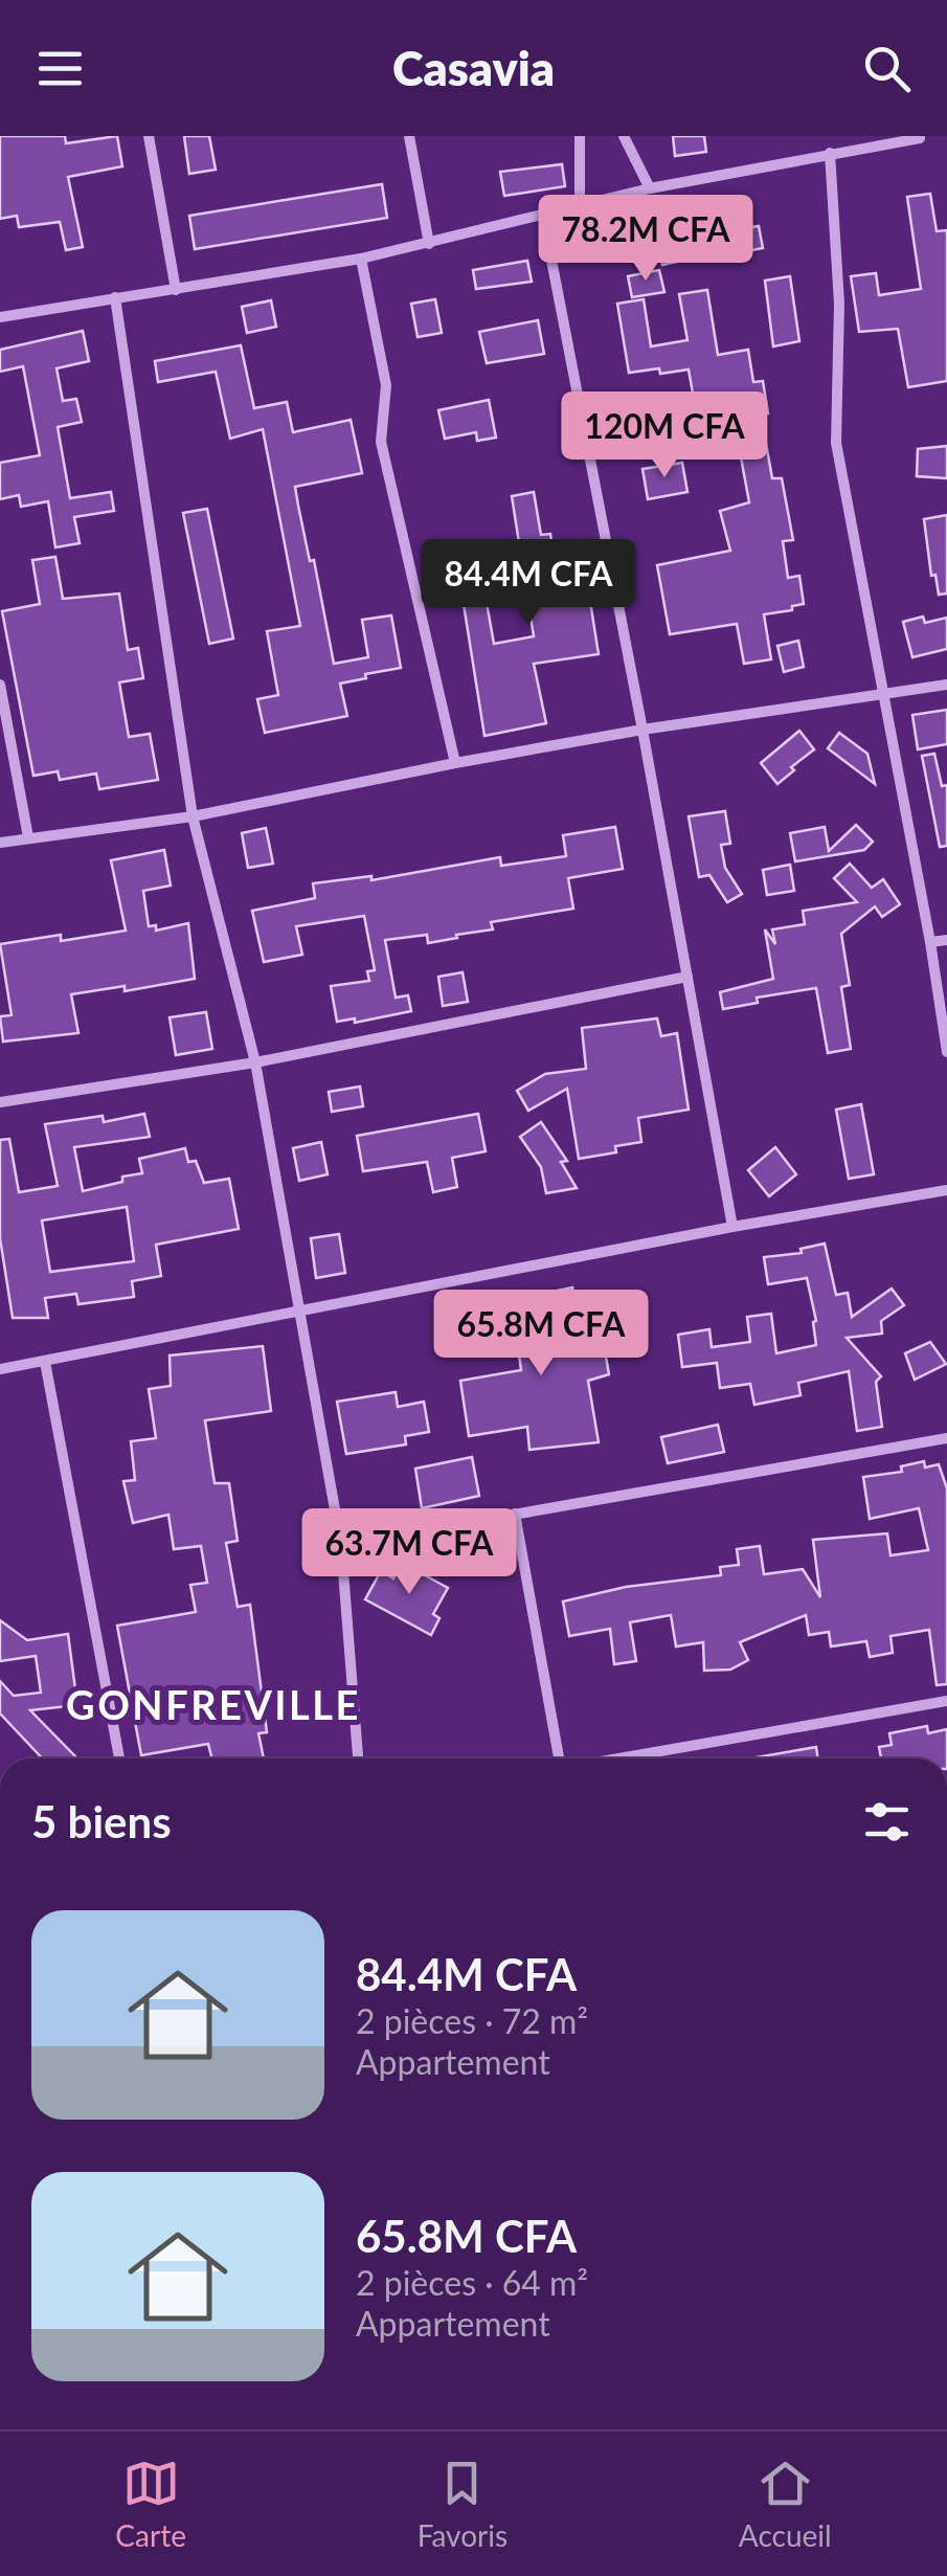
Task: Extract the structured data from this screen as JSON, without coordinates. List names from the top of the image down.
{
  "districts": ["GONFREVILLE"],
  "page": {
    "header": "Casavia",
    "price": [
      "78.2M CFA",
      "120M CFA",
      "84.4M CFA",
      "65.8M CFA",
      "63.7M CFA"
    ],
    "heading": "5 biens",
    "list": [
      {
        "name": "84.4M CFA",
        "note": "2 pièces · 72 m² · Appartement"
      },
      {
        "name": "65.8M CFA",
        "note": "2 pièces · 64 m² · Appartement"
      }
    ],
    "tabs": ["Carte", "Favoris", "Accueil"]
  }
}
